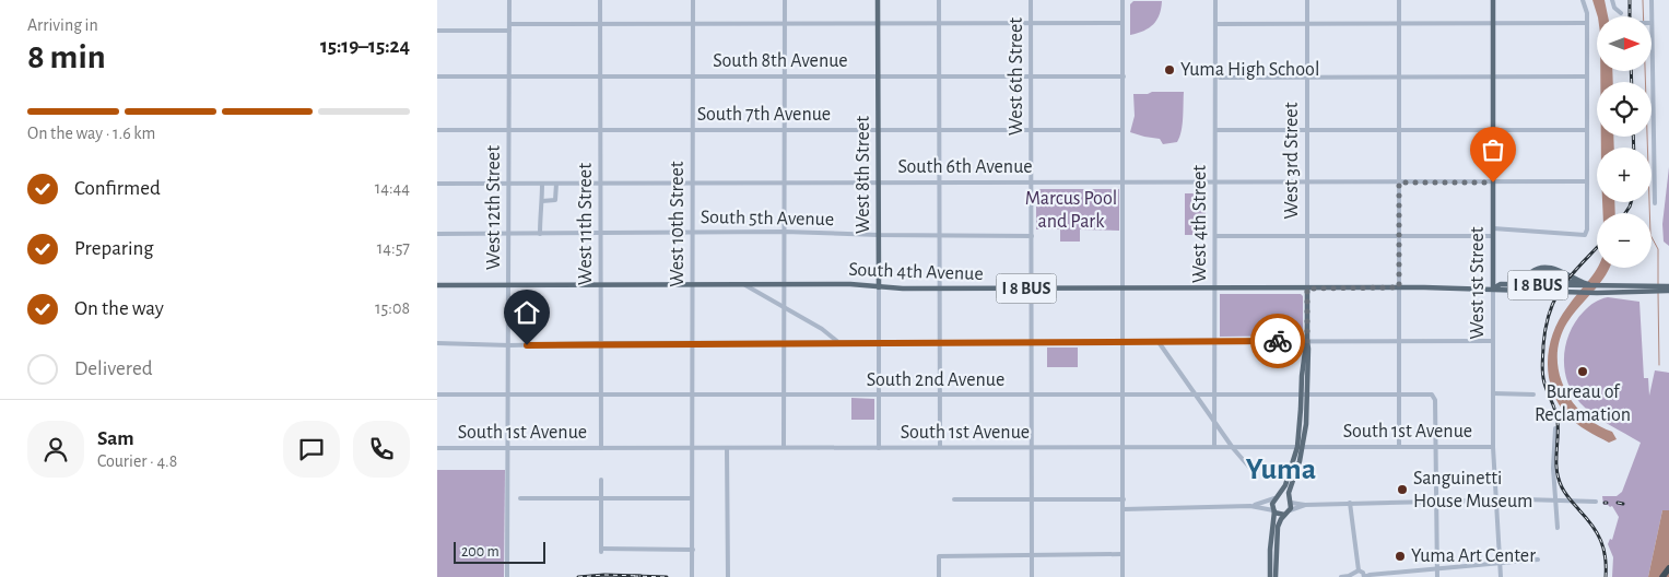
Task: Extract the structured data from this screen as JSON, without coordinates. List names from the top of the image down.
{
  "streets": {
    "main road": [
      "West 8th Street",
      "South 4th Avenue",
      "West 1st Street",
      "I 8 BUS"
    ],
    "street": [
      "South 8th Avenue",
      "West 6th Street",
      "South 7th Avenue",
      "West 3rd Street",
      "South 6th Avenue",
      "West 12th Street",
      "South 5th Avenue",
      "West 11th Street",
      "West 10th Street",
      "West 4th Street",
      "South 2nd Avenue",
      "South 1st Avenue"
    ]
  },
  "crossings": [
    ["South 8th Avenue", "West 6th Street"],
    ["South 8th Avenue", "West 8th Street"],
    ["South 8th Avenue", "West 12th Street"],
    ["South 8th Avenue", "West 11th Street"],
    ["South 8th Avenue", "West 10th Street"],
    ["West 6th Street", "South 7th Avenue"],
    ["West 6th Street", "South 6th Avenue"],
    ["West 6th Street", "South 5th Avenue"],
    ["West 6th Street", "South 4th Avenue"],
    ["West 6th Street", "South 2nd Avenue"],
    ["West 6th Street", "South 1st Avenue"],
    ["South 7th Avenue", "West 8th Street"],
    ["South 7th Avenue", "West 12th Street"],
    ["South 7th Avenue", "West 11th Street"],
    ["South 7th Avenue", "West 10th Street"],
    ["West 3rd Street", "South 6th Avenue"],
    ["West 3rd Street", "South 4th Avenue"],
    ["South 6th Avenue", "West 8th Street"],
    ["South 6th Avenue", "West 12th Street"],
    ["South 6th Avenue", "West 11th Street"],
    ["South 6th Avenue", "West 10th Street"],
    ["South 6th Avenue", "West 4th Street"],
    ["South 6th Avenue", "West 1st Street"],
    ["West 8th Street", "South 5th Avenue"],
    ["West 8th Street", "South 4th Avenue"],
    ["West 8th Street", "South 2nd Avenue"],
    ["West 8th Street", "South 1st Avenue"],
    ["West 12th Street", "South 5th Avenue"],
    ["West 12th Street", "South 4th Avenue"],
    ["West 12th Street", "South 2nd Avenue"],
    ["West 12th Street", "South 1st Avenue"],
    ["South 5th Avenue", "West 11th Street"],
    ["South 5th Avenue", "West 10th Street"],
    ["West 11th Street", "South 4th Avenue"],
    ["West 11th Street", "South 2nd Avenue"],
    ["West 11th Street", "South 1st Avenue"],
    ["West 10th Street", "South 4th Avenue"],
    ["West 10th Street", "South 2nd Avenue"],
    ["West 10th Street", "South 1st Avenue"],
    ["West 4th Street", "South 4th Avenue"],
    ["West 4th Street", "South 2nd Avenue"],
    ["West 4th Street", "South 1st Avenue"],
    ["South 4th Avenue", "West 1st Street"],
    ["South 4th Avenue", "I 8 BUS"],
    ["West 1st Street", "I 8 BUS"],
    ["West 1st Street", "South 1st Avenue"],
    ["South 2nd Avenue", "South 1st Avenue"]
  ],
  "districts": ["Yuma"],
  "parks": ["Marcus Pool and Park"],
  "places": [
    "Yuma High School",
    "Bureau of Reclamation",
    "Sanguinetti House Museum",
    "Yuma Art Center"
  ],
  "scale_bar": "200 m",
  "north": "right",
  "page": {
    "heading": ["8 min", "Arriving in", "15:19–15:24"],
    "panel": ["Sam", "Courier · 4.8"],
    "map_buttons": ["+", "−"],
    "bar": "On the way · 1.6 km",
    "list": [
      ["Confirmed", "14:44"],
      ["Preparing", "14:57"],
      ["On the way", "15:08"],
      "Delivered"
    ],
    "scale": "200 m"
  }
}
